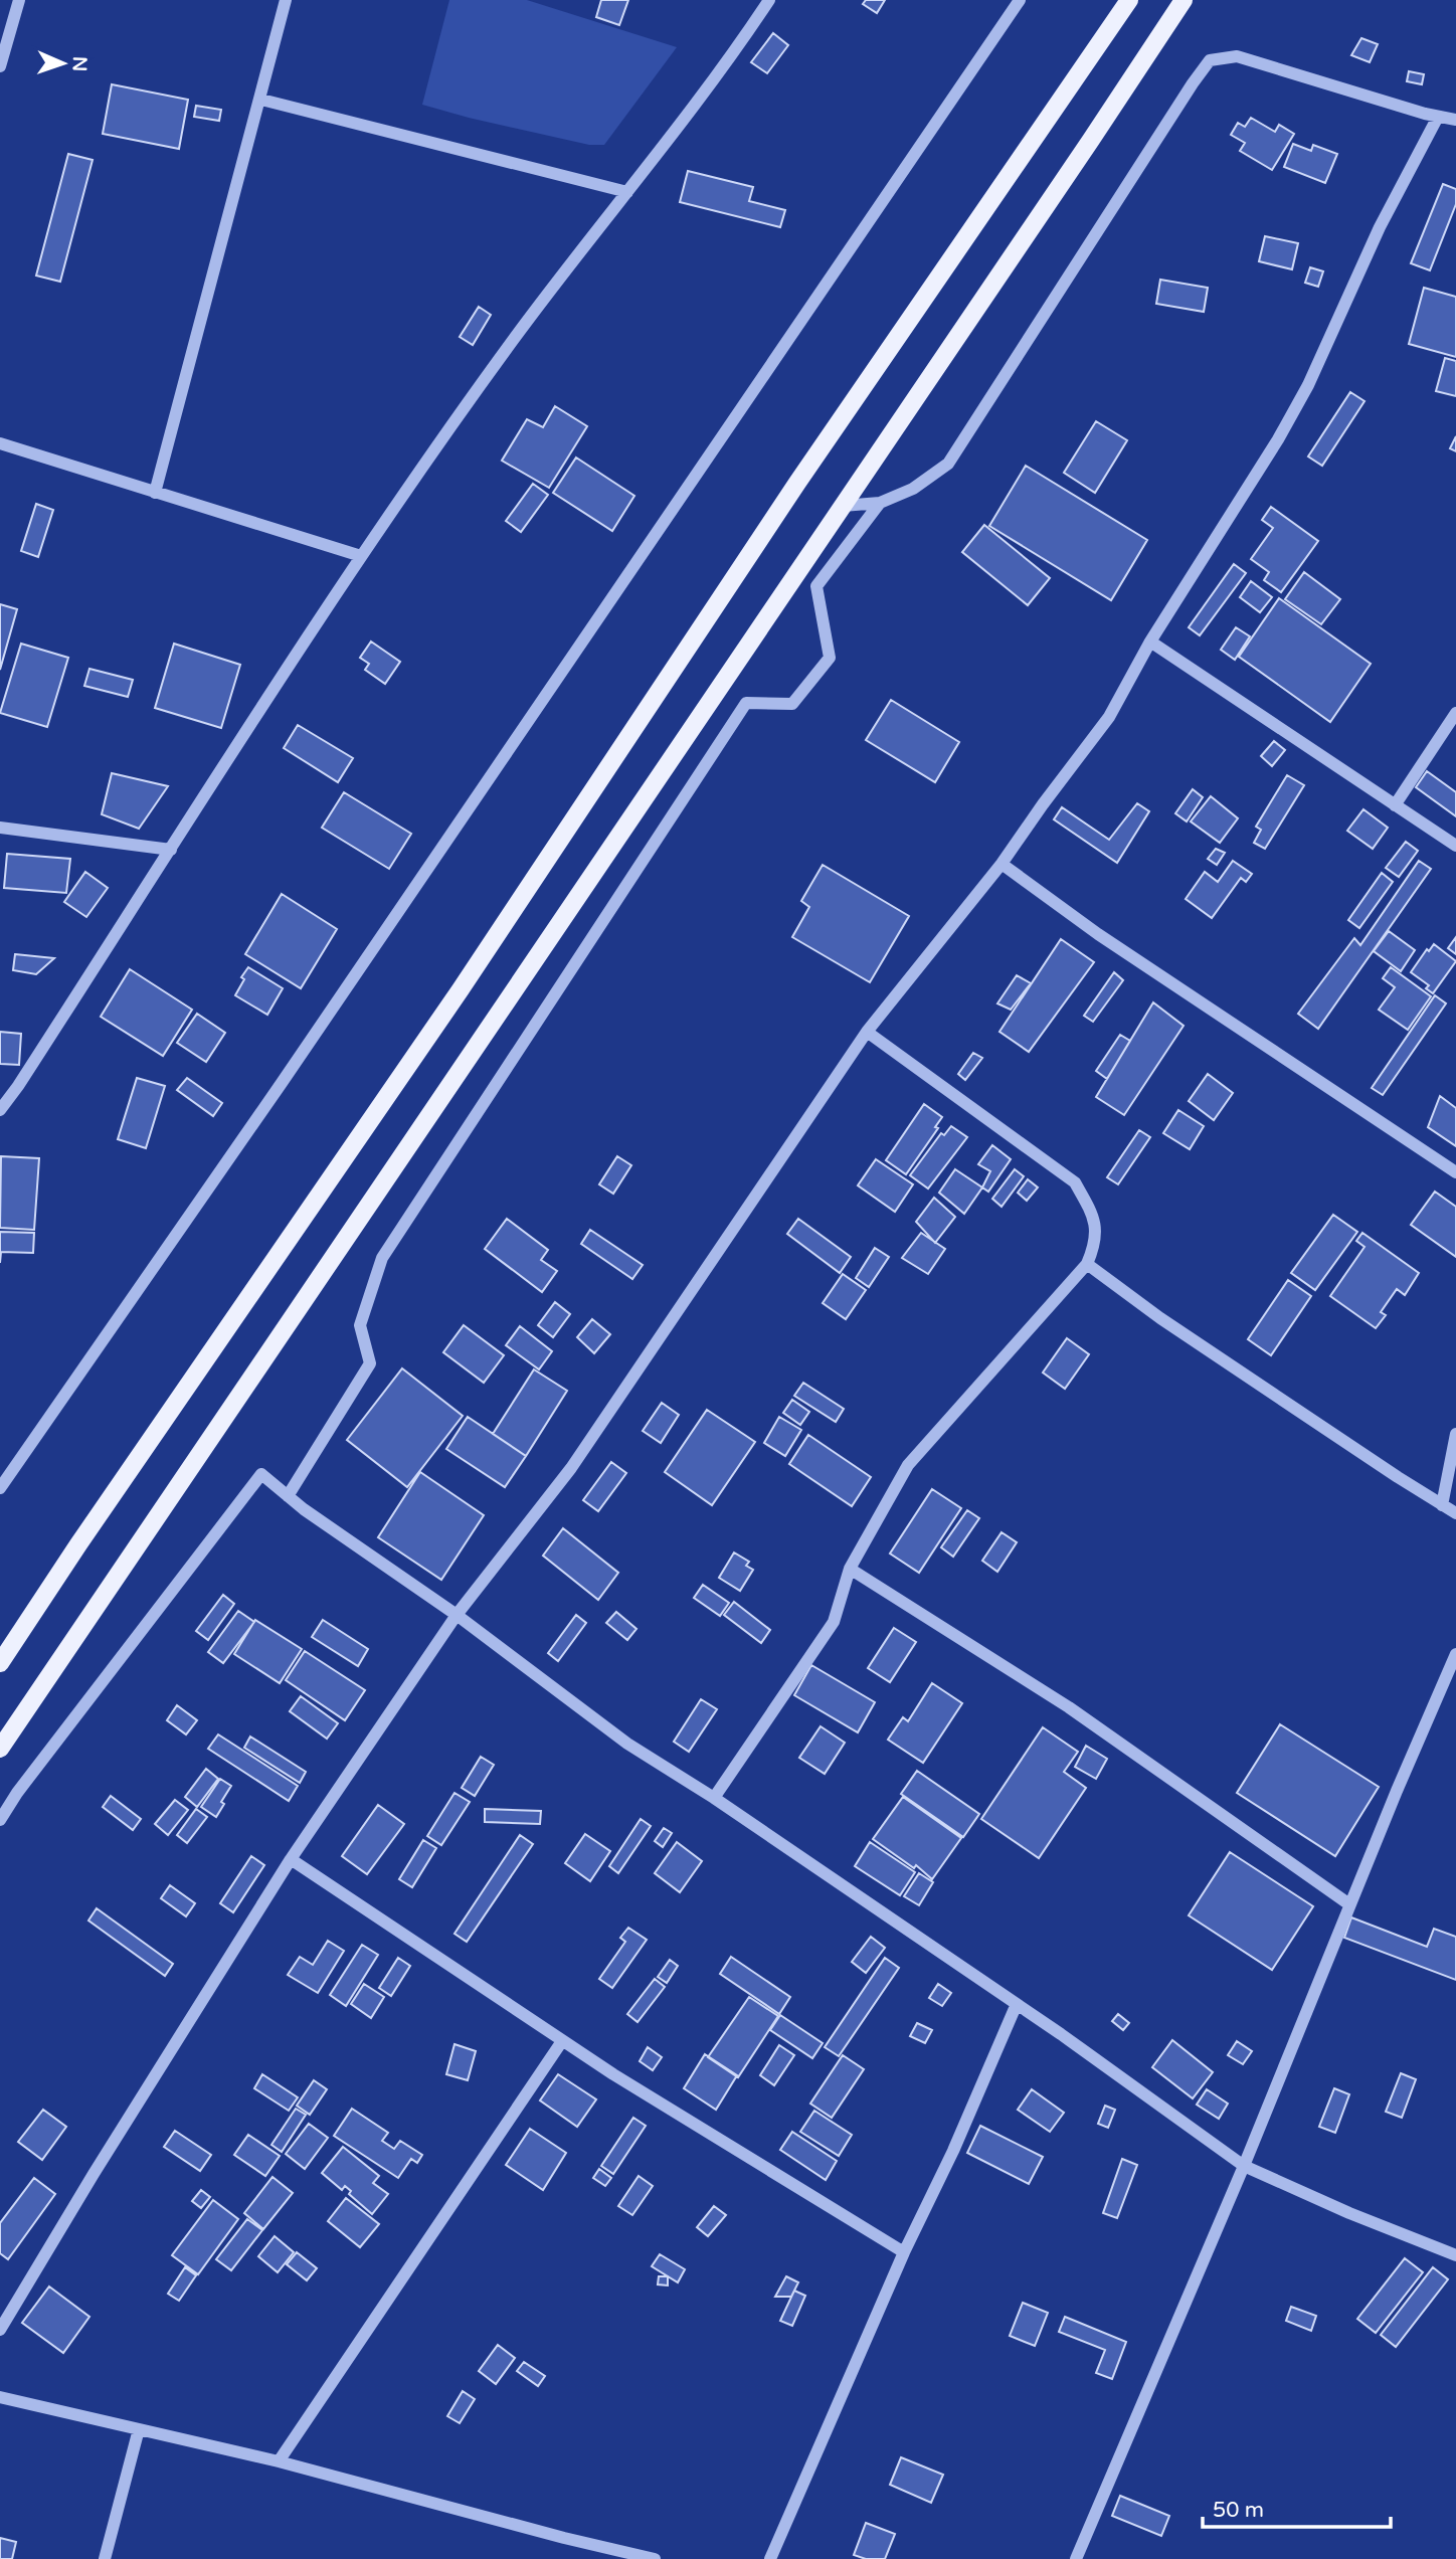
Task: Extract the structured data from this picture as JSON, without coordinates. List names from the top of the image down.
{
  "scale_bar": "50 m",
  "north": "right"
}
